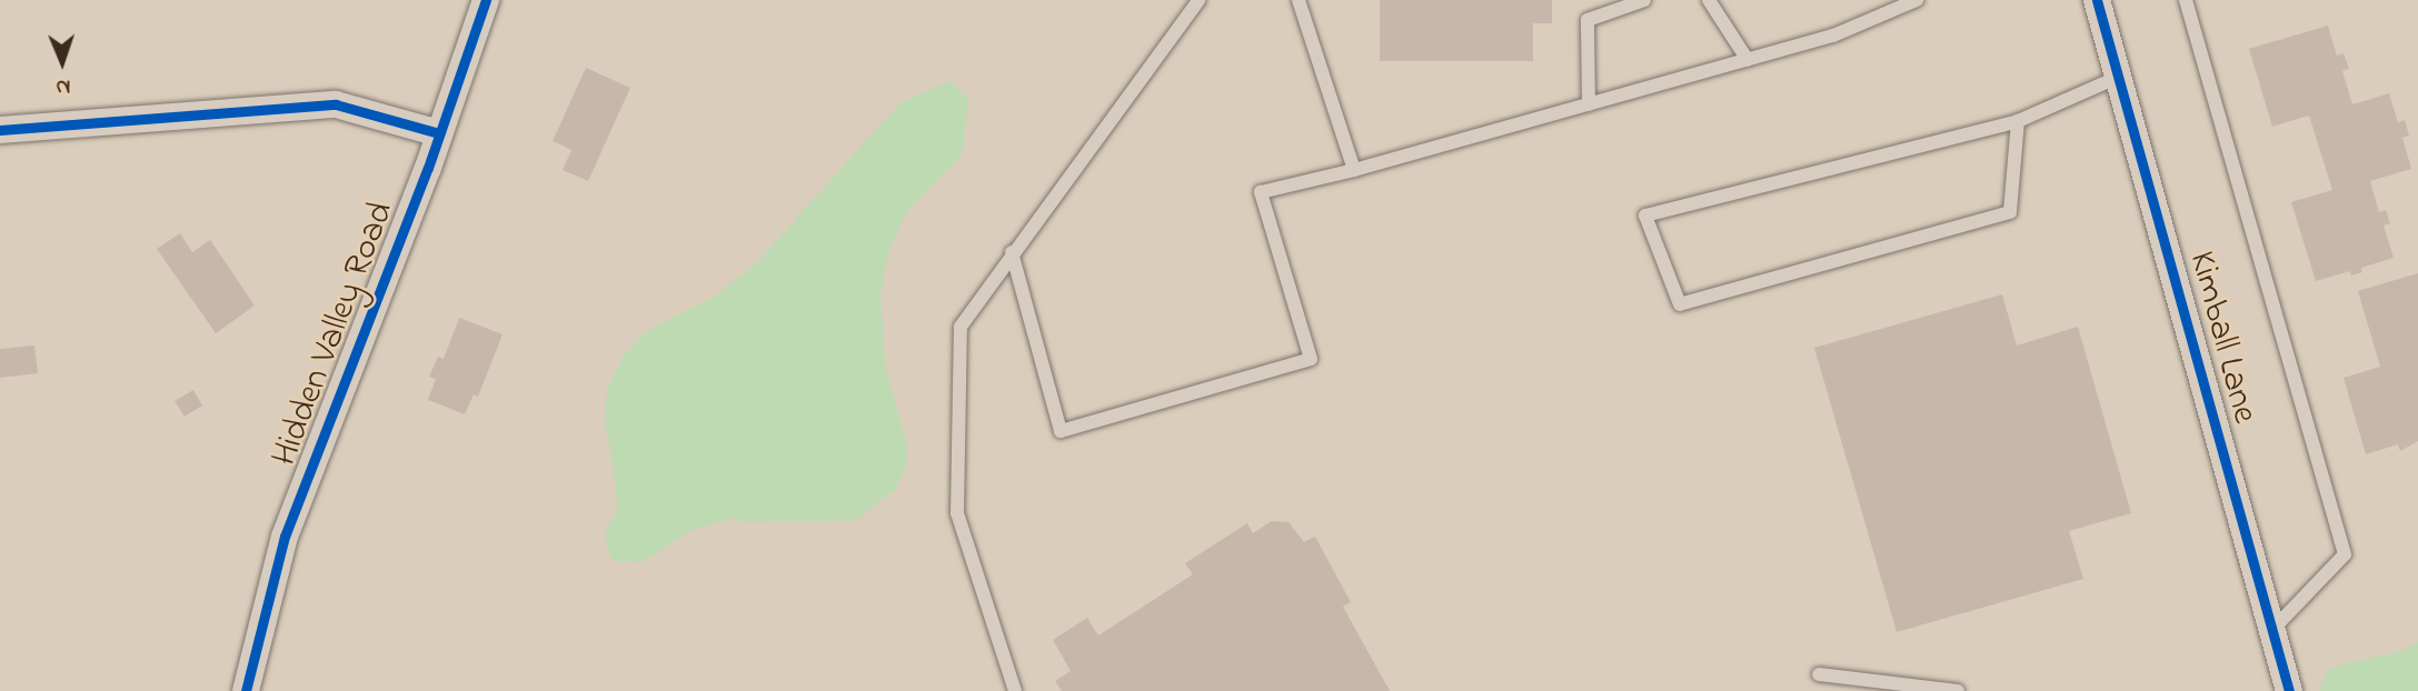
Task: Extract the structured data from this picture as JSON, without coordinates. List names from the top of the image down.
{
  "streets": {
    "street": ["Hidden Valley Road", "Kimball Lane"]
  },
  "north": "bottom"
}
